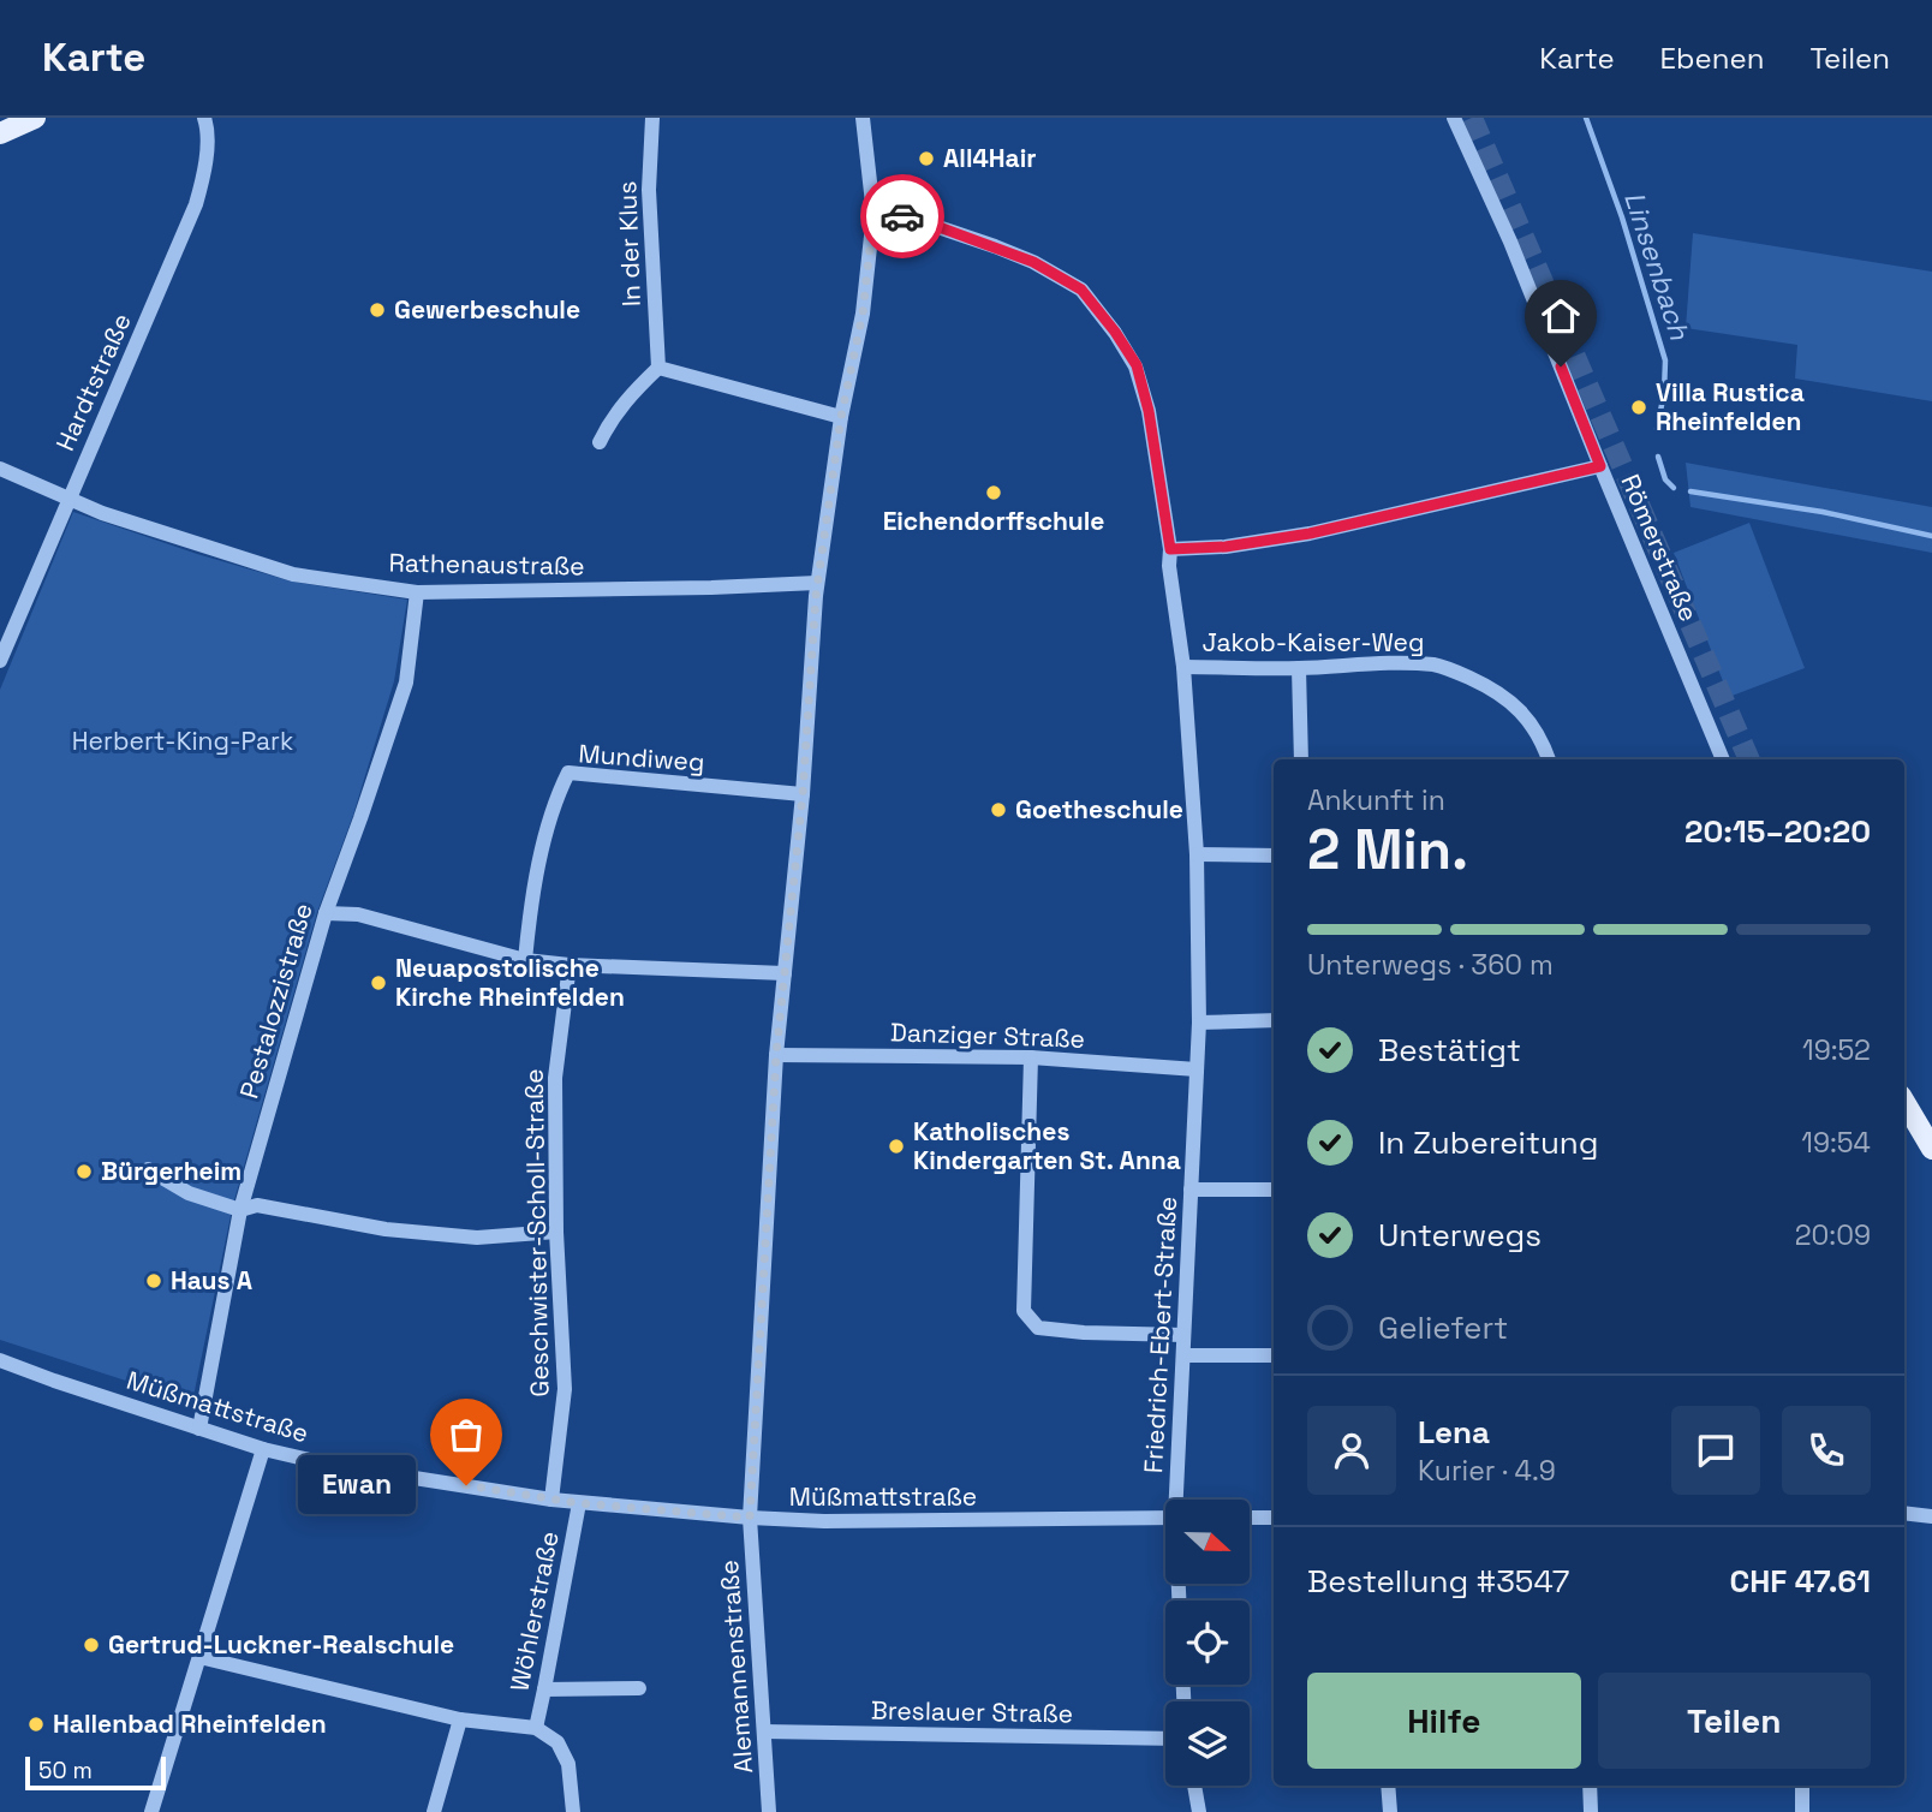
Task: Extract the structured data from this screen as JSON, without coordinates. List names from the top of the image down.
{
  "streets": {
    "street": [
      "In der Klus",
      "Hardtstraße",
      "Römerstraße",
      "Rathenaustraße",
      "Jakob-Kaiser-Weg",
      "Mundiweg",
      "Pestalozzistraße",
      "Danziger Straße",
      "Geschwister-Scholl-Straße",
      "Friedrich-Ebert-Straße",
      "Müßmattstraße",
      "Wöhlerstraße",
      "Alemannenstraße",
      "Breslauer Straße"
    ]
  },
  "crossings": [
    ["Hardtstraße", "Rathenaustraße"],
    ["Rathenaustraße", "Pestalozzistraße"],
    ["Rathenaustraße", "Alemannenstraße"],
    ["Jakob-Kaiser-Weg", "Friedrich-Ebert-Straße"],
    ["Mundiweg", "Alemannenstraße"],
    ["Pestalozzistraße", "Müßmattstraße"],
    ["Danziger Straße", "Friedrich-Ebert-Straße"],
    ["Danziger Straße", "Alemannenstraße"],
    ["Geschwister-Scholl-Straße", "Müßmattstraße"],
    ["Friedrich-Ebert-Straße", "Alemannenstraße"],
    ["Müßmattstraße", "Wöhlerstraße"],
    ["Müßmattstraße", "Alemannenstraße"],
    ["Alemannenstraße", "Breslauer Straße"]
  ],
  "water": ["Linsenbach"],
  "parks": ["Herbert-King-Park"],
  "places": [
    "All4Hair",
    "Gewerbeschule",
    "Villa Rustica Rheinfelden",
    "Eichendorffschule",
    "Goetheschule",
    "Neuapostolische Kirche Rheinfelden",
    "Katholisches Kindergarten St. Anna",
    "Bürgerheim",
    "Haus A",
    "Ewan",
    "Gertrud-Luckner-Realschule",
    "Hallenbad Rheinfelden"
  ],
  "scale_bar": "50 m",
  "north": "right",
  "page": {
    "header": "Karte",
    "nav": ["Karte", "Ebenen", "Teilen"],
    "heading": ["2 Min.", "Ankunft in", "20:15–20:20"],
    "panel": [
      "Lena",
      "Kurier · 4.9",
      "Bestellung #3547",
      "CHF 47.61"
    ],
    "bar": "Unterwegs · 360 m",
    "list": [
      ["Bestätigt", "19:52"],
      ["In Zubereitung", "19:54"],
      ["Unterwegs", "20:09"],
      "Geliefert"
    ],
    "bubble": "Ewan",
    "buttons": ["Hilfe", "Teilen"],
    "scale": "50 m"
  }
}
